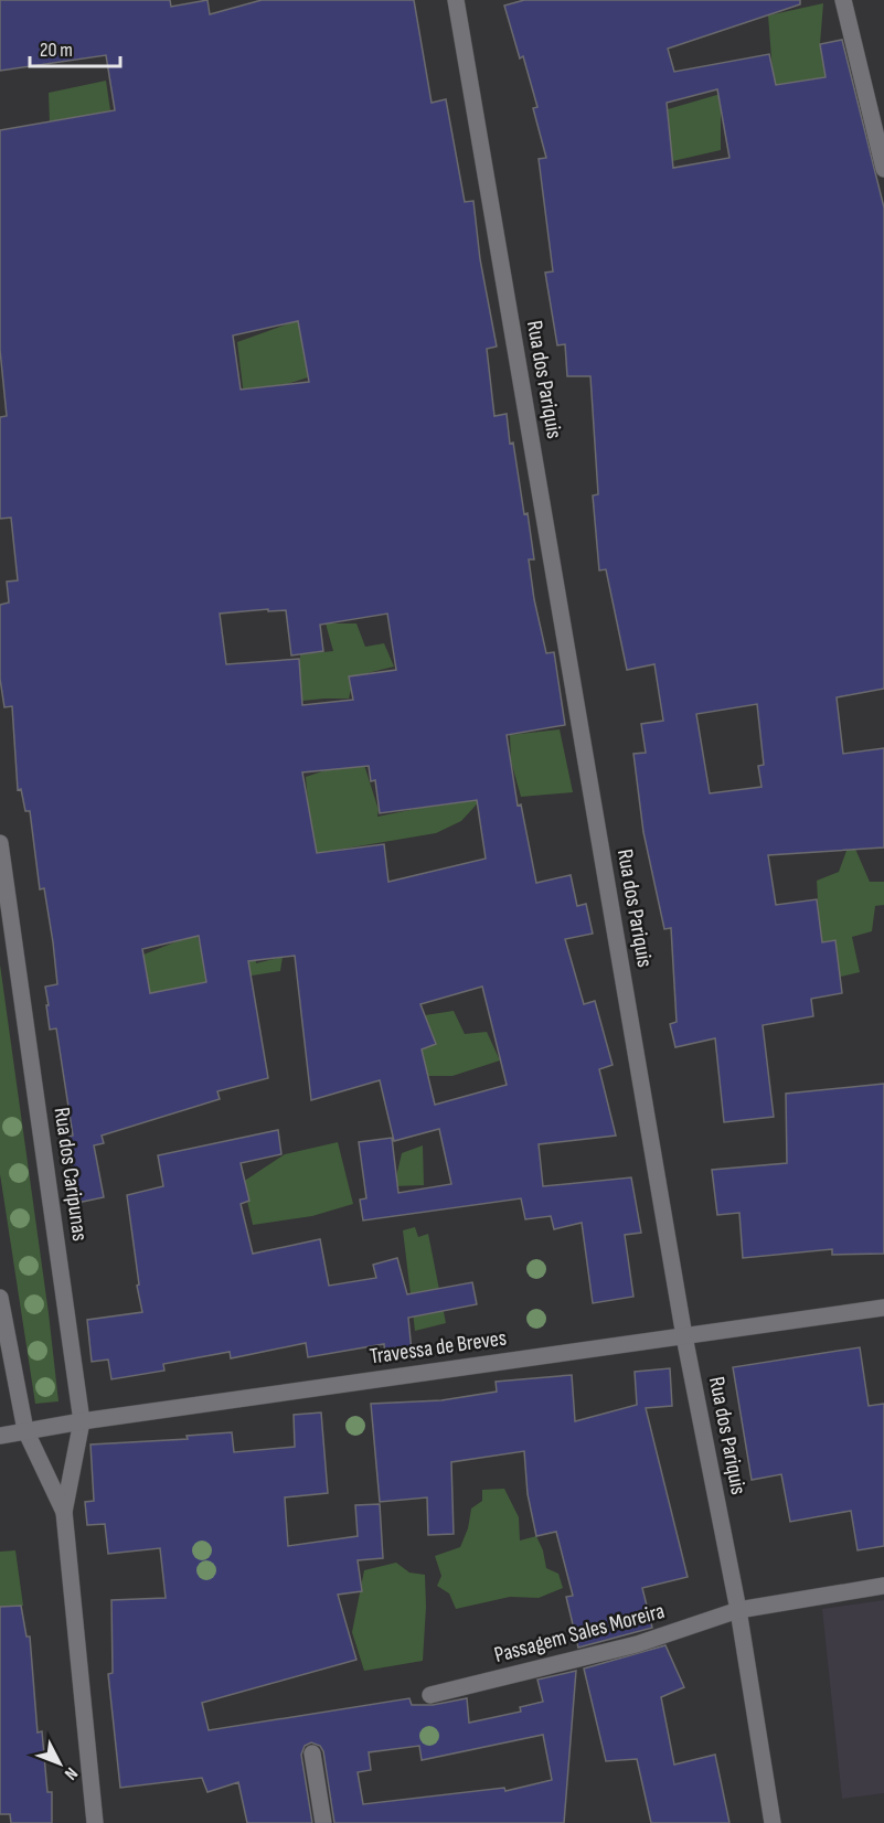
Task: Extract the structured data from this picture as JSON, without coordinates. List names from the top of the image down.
{
  "streets": {
    "street": [
      "Rua dos Pariquis",
      "Rua dos Caripunas",
      "Travessa de Breves",
      "Passagem Sales Moreira"
    ]
  },
  "crossings": [
    ["Rua dos Pariquis", "Travessa de Breves"],
    ["Rua dos Pariquis", "Passagem Sales Moreira"],
    ["Rua dos Caripunas", "Travessa de Breves"]
  ],
  "scale_bar": "20 m",
  "north": "bottom right"
}
